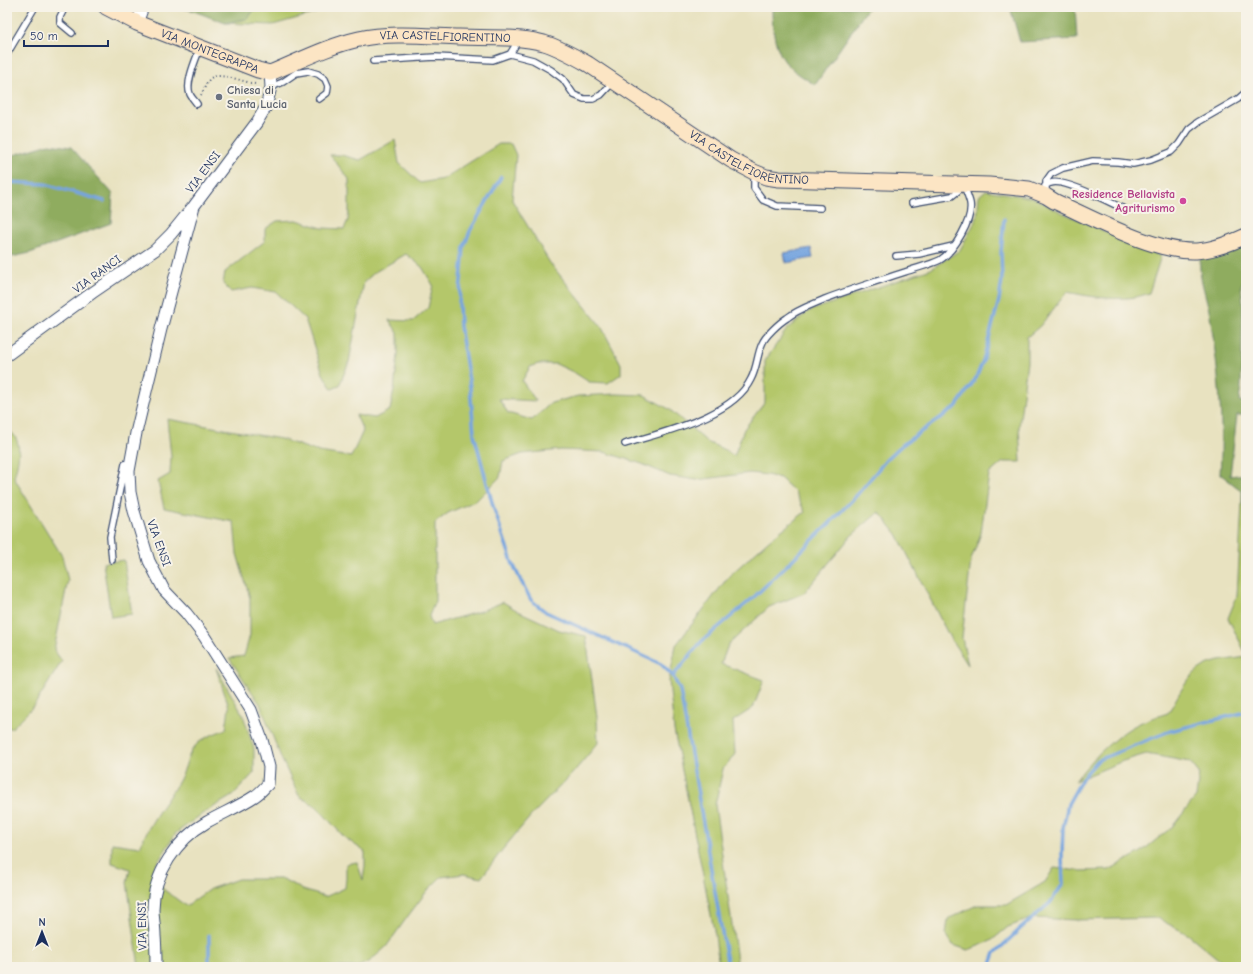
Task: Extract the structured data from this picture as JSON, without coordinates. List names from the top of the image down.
{
  "streets": {
    "street": [
      "VIA CASTELFIORENTINO",
      "VIA MONTEGRAPPA",
      "VIA ENSI",
      "VIA RANCI"
    ]
  },
  "crossings": [
    ["VIA CASTELFIORENTINO", "VIA MONTEGRAPPA"],
    ["VIA CASTELFIORENTINO", "VIA ENSI"],
    ["VIA MONTEGRAPPA", "VIA ENSI"],
    ["VIA ENSI", "VIA RANCI"]
  ],
  "places": ["Chiesa di Santa Lucia", "Residence Bellavista Agriturismo"],
  "scale_bar": "50 m",
  "north": "top"
}
